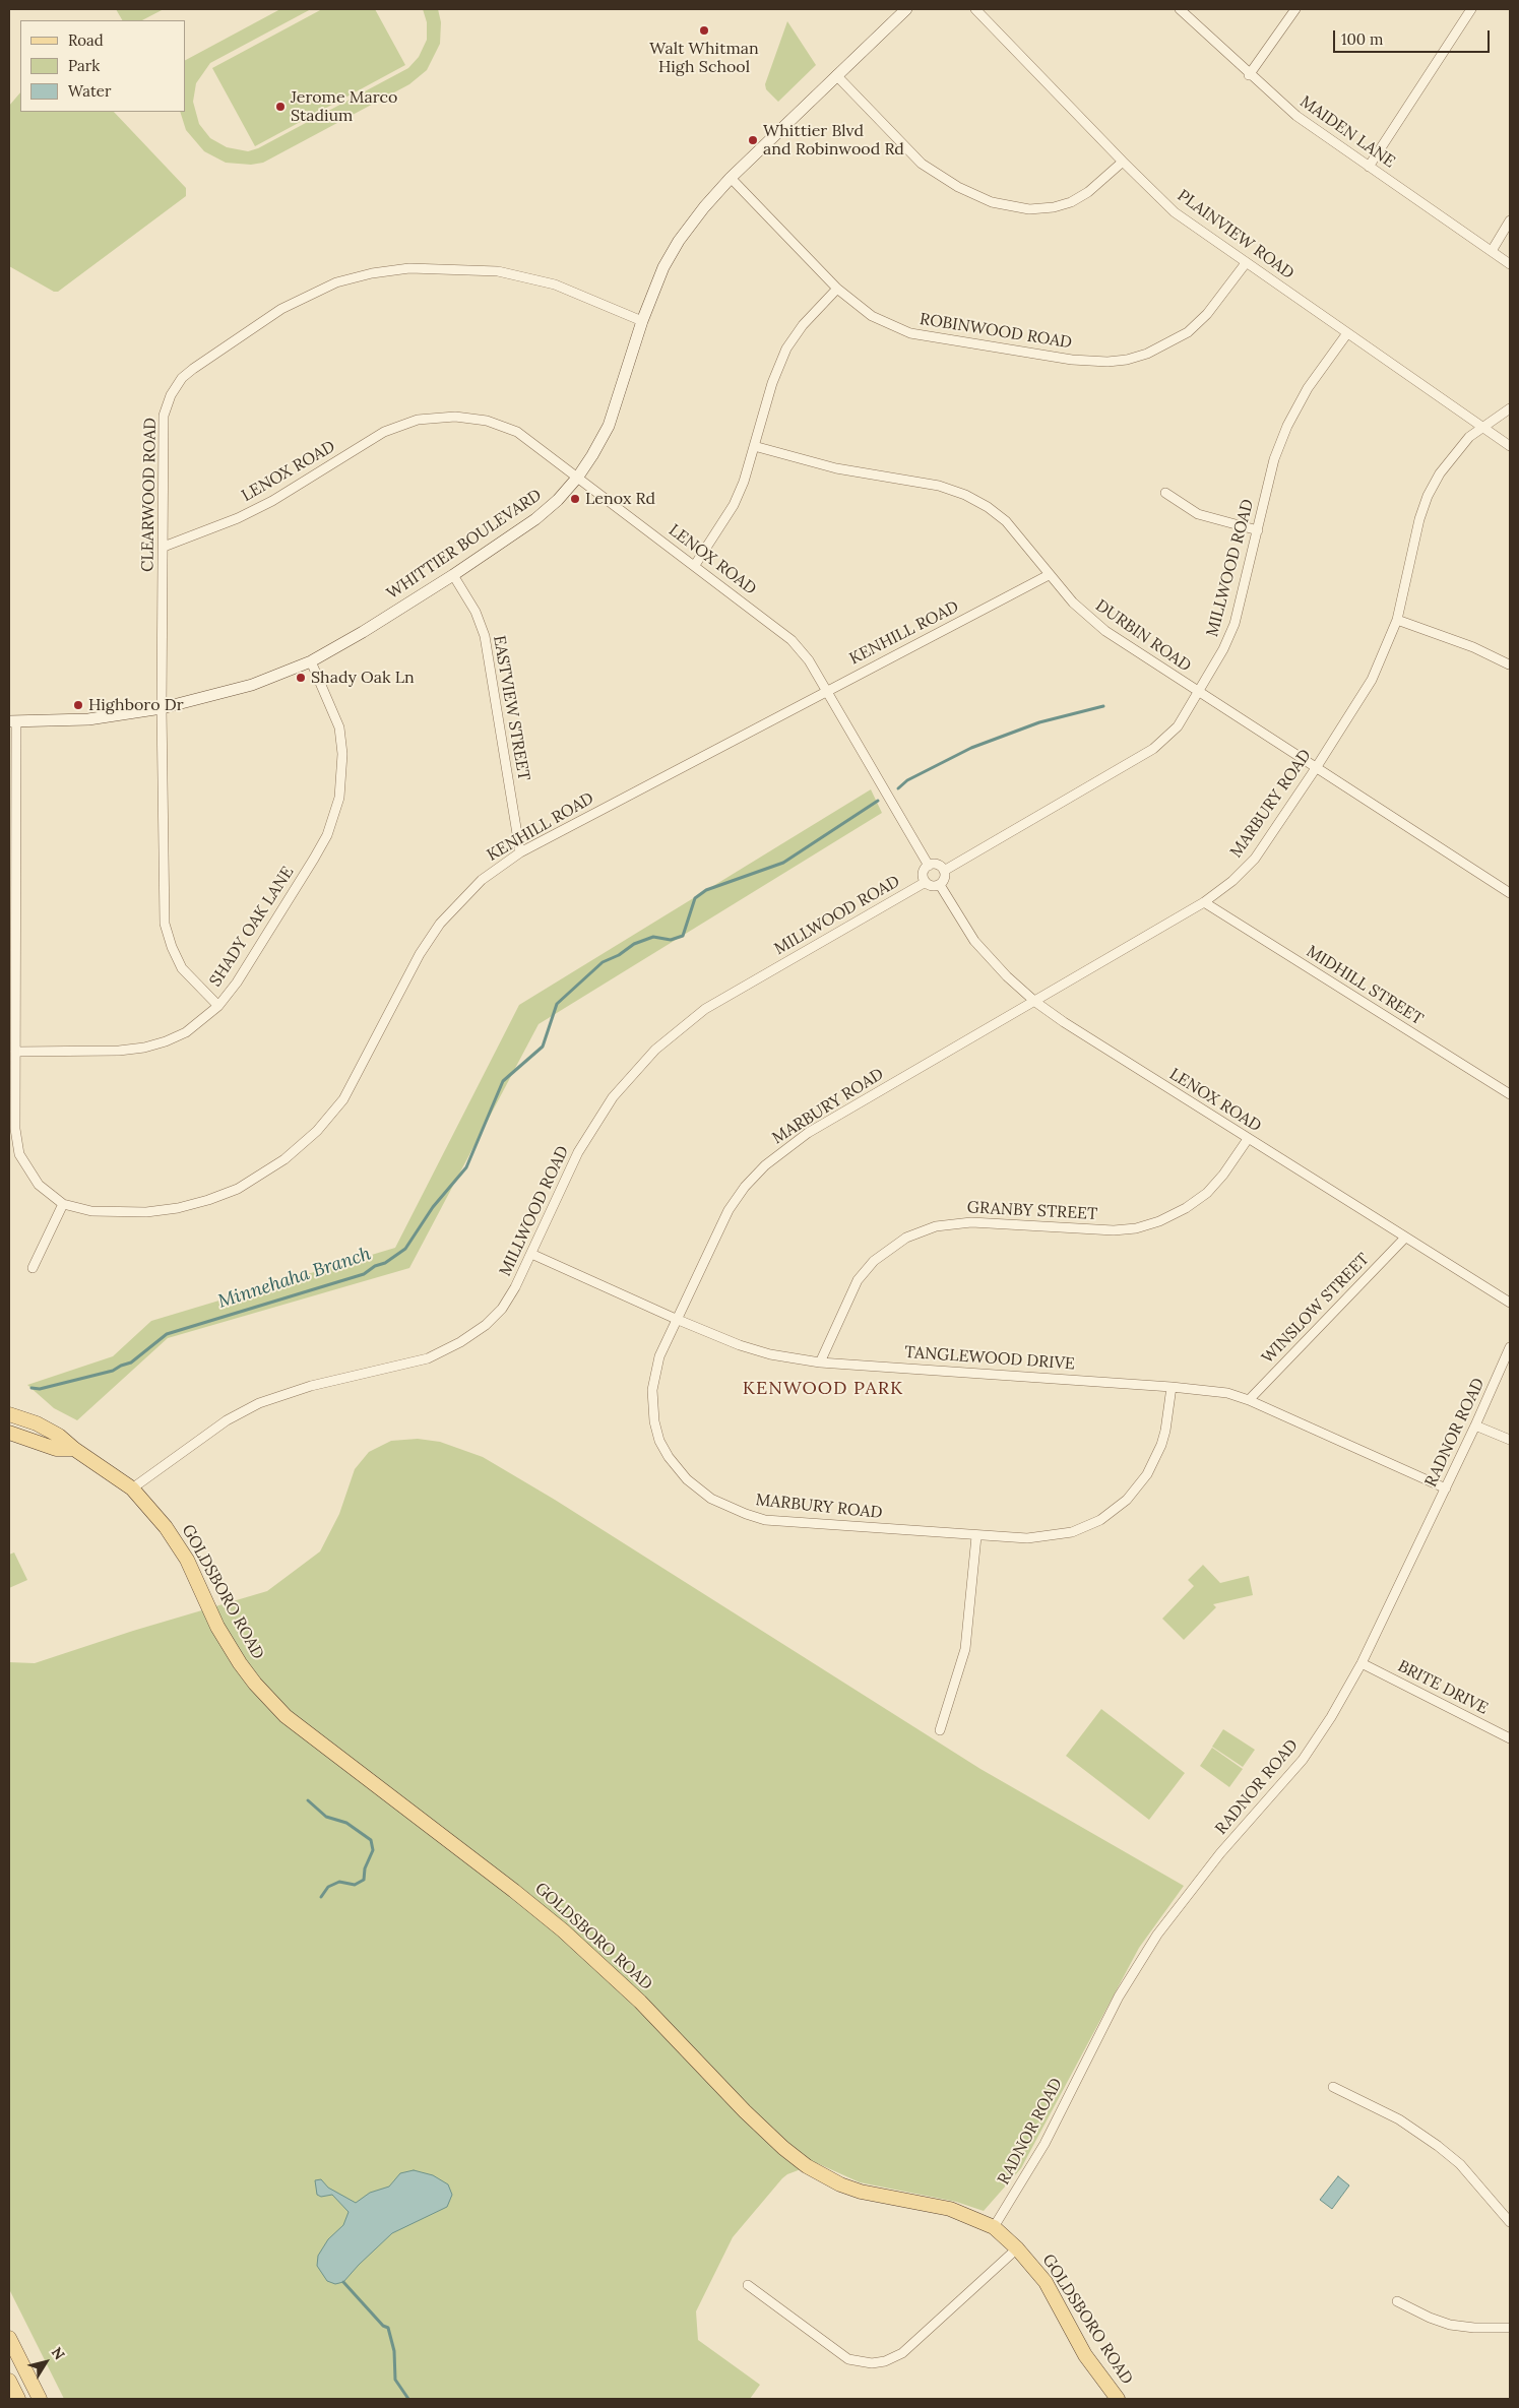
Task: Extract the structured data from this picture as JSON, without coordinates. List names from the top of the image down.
{
  "streets": {
    "main road": ["GOLDSBORO ROAD"],
    "street": [
      "MAIDEN LANE",
      "PLAINVIEW ROAD",
      "ROBINWOOD ROAD",
      "LENOX ROAD",
      "CLEARWOOD ROAD",
      "WHITTIER BOULEVARD",
      "MILLWOOD ROAD",
      "KENHILL ROAD",
      "DURBIN ROAD",
      "EASTVIEW STREET",
      "MARBURY ROAD",
      "SHADY OAK LANE",
      "MIDHILL STREET",
      "GRANBY STREET",
      "WINSLOW STREET",
      "TANGLEWOOD DRIVE",
      "RADNOR ROAD",
      "BRITE DRIVE"
    ]
  },
  "crossings": [
    ["PLAINVIEW ROAD", "ROBINWOOD ROAD"],
    ["PLAINVIEW ROAD", "MILLWOOD ROAD"],
    ["PLAINVIEW ROAD", "MARBURY ROAD"],
    ["ROBINWOOD ROAD", "WHITTIER BOULEVARD"],
    ["LENOX ROAD", "CLEARWOOD ROAD"],
    ["LENOX ROAD", "WHITTIER BOULEVARD"],
    ["LENOX ROAD", "MILLWOOD ROAD"],
    ["LENOX ROAD", "KENHILL ROAD"],
    ["LENOX ROAD", "MARBURY ROAD"],
    ["LENOX ROAD", "GRANBY STREET"],
    ["LENOX ROAD", "WINSLOW STREET"],
    ["CLEARWOOD ROAD", "WHITTIER BOULEVARD"],
    ["CLEARWOOD ROAD", "SHADY OAK LANE"],
    ["WHITTIER BOULEVARD", "EASTVIEW STREET"],
    ["WHITTIER BOULEVARD", "SHADY OAK LANE"],
    ["MILLWOOD ROAD", "DURBIN ROAD"],
    ["MILLWOOD ROAD", "TANGLEWOOD DRIVE"],
    ["MILLWOOD ROAD", "GOLDSBORO ROAD"],
    ["KENHILL ROAD", "DURBIN ROAD"],
    ["KENHILL ROAD", "EASTVIEW STREET"],
    ["DURBIN ROAD", "MARBURY ROAD"],
    ["MARBURY ROAD", "MIDHILL STREET"],
    ["MARBURY ROAD", "TANGLEWOOD DRIVE"],
    ["GRANBY STREET", "TANGLEWOOD DRIVE"],
    ["WINSLOW STREET", "TANGLEWOOD DRIVE"],
    ["TANGLEWOOD DRIVE", "RADNOR ROAD"],
    ["RADNOR ROAD", "GOLDSBORO ROAD"],
    ["RADNOR ROAD", "BRITE DRIVE"]
  ],
  "districts": ["KENWOOD PARK"],
  "water": ["Minnehaha Branch"],
  "places": [
    "Walt Whitman High School",
    "Jerome Marco Stadium",
    "Whittier Blvd and Robinwood Rd",
    "Lenox Rd",
    "Shady Oak Ln",
    "Highboro Dr"
  ],
  "legend": ["Road", "Park", "Water"],
  "scale_bar": "100 m",
  "north": "top right"
}
